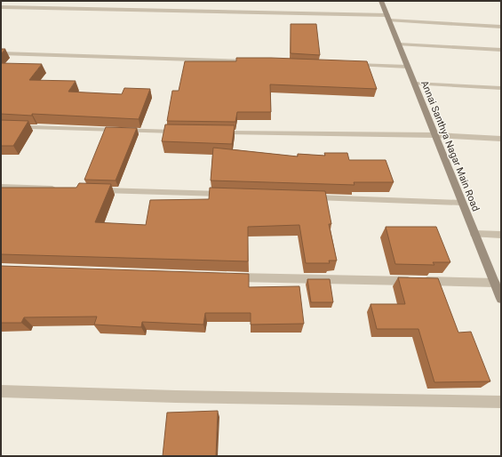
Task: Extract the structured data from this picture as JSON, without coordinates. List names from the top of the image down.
{
  "streets": {
    "street": ["Annai Santhya Nagar Main Road"]
  }
}
